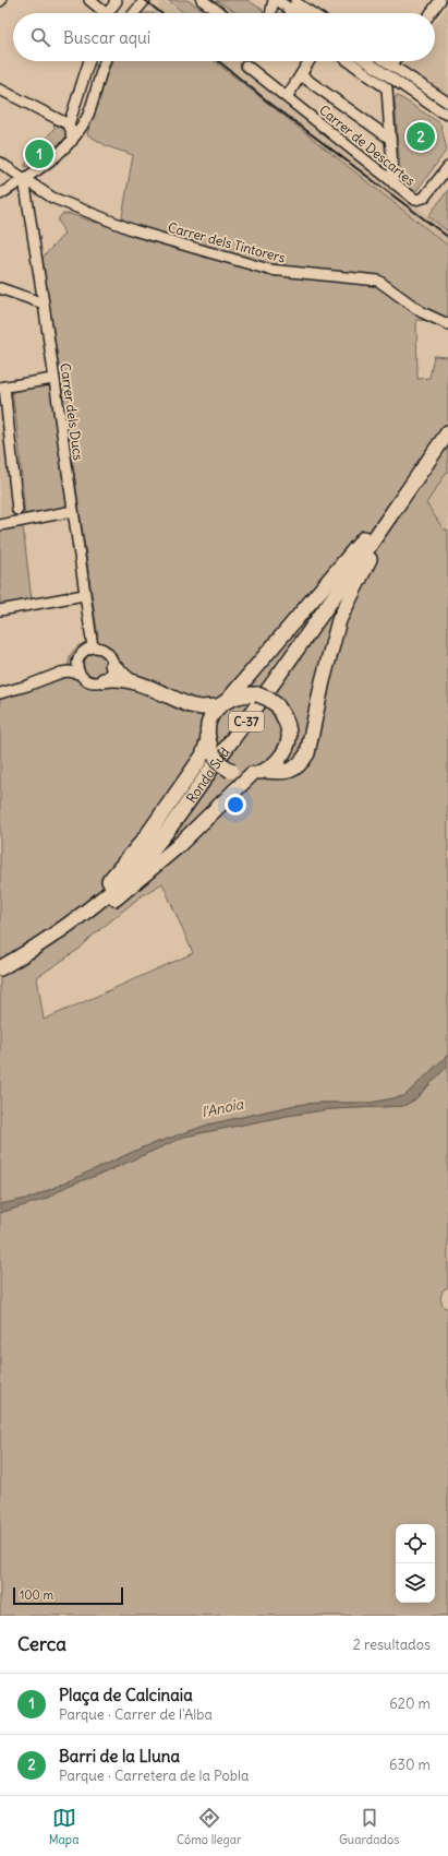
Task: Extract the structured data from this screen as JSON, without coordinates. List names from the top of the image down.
{
  "streets": {
    "highway": ["C-37", "Ronda Sud"],
    "street": ["Carrer de Descartes", "Carrer dels Tintorers", "Carrer dels Ducs"]
  },
  "crossings": [
    ["Carrer dels Tintorers", "Carrer dels Ducs"]
  ],
  "water": ["l'Anoia"],
  "scale_bar": "100 m",
  "page": {
    "search": "Buscar aquí",
    "pins": ["2", "1"],
    "scale": "100 m",
    "heading": ["Cerca", "2 resultados"],
    "list": [
      {
        "mark": "1",
        "name": "Plaça de Calcinaia",
        "note": "Parque · Carrer de l'Alba",
        "value": "620 m"
      },
      {
        "mark": "2",
        "name": "Barri de la Lluna",
        "note": "Parque · Carretera de la Pobla",
        "value": "630 m"
      }
    ],
    "nav": ["Mapa", "Cómo llegar", "Guardados"]
  }
}
